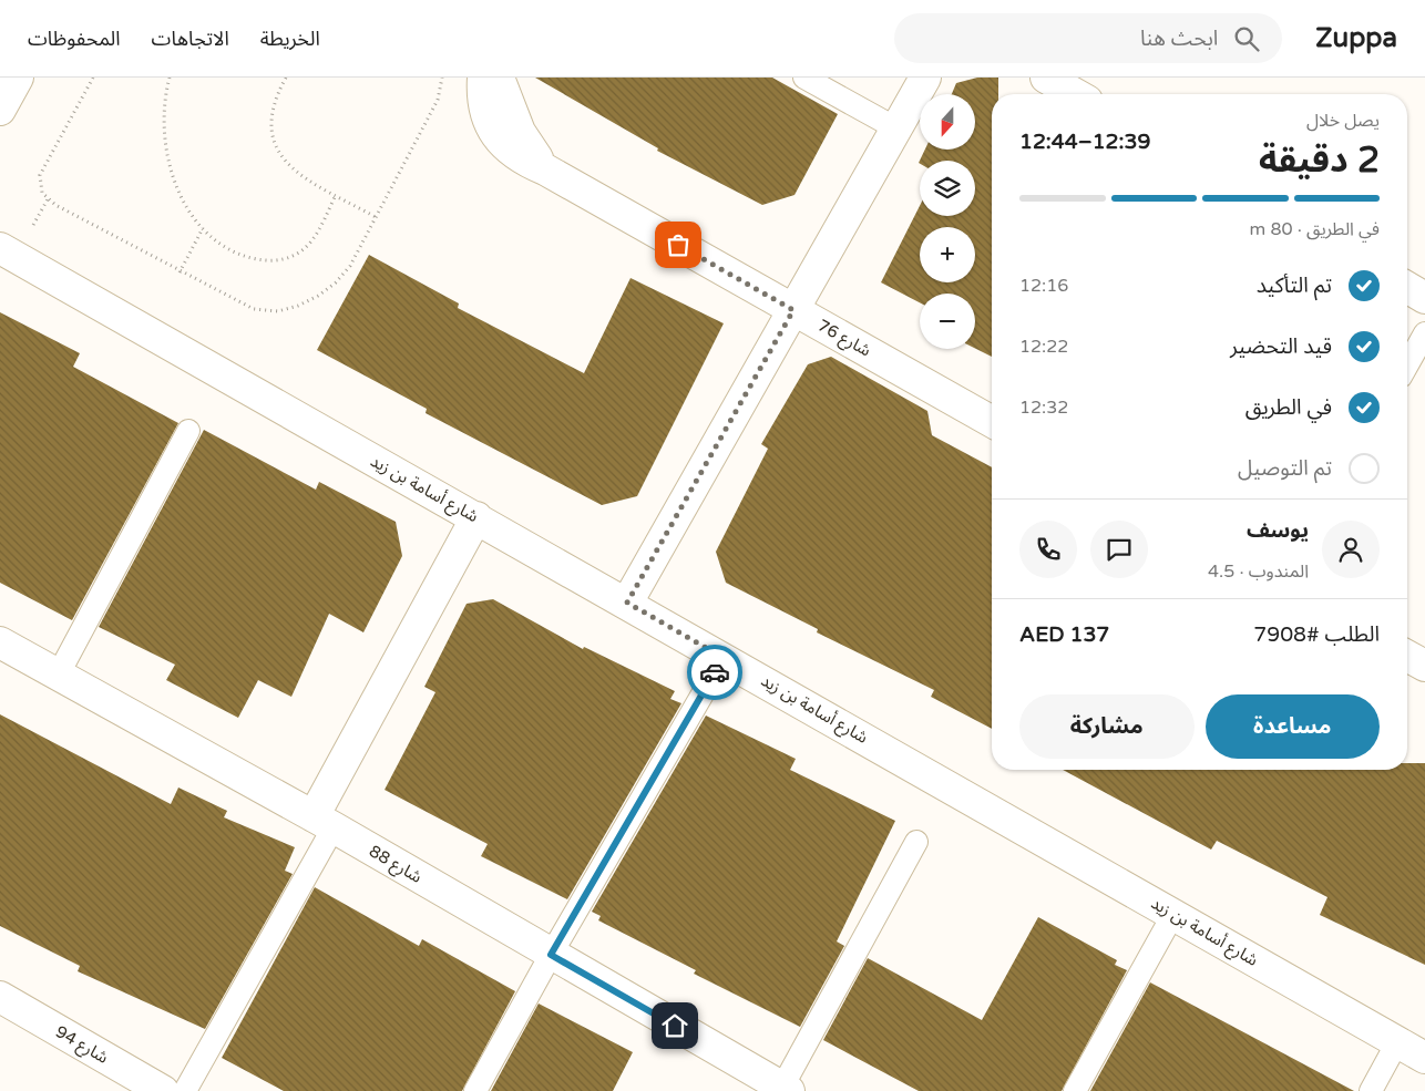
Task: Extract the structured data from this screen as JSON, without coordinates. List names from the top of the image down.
{
  "streets": {
    "street": [
      "شارع 76",
      "شارع أسامة بن زيد",
      "شارع 88",
      "شارع 94"
    ]
  },
  "north": "bottom",
  "page": {
    "header": "Zuppa",
    "search": "ابحث هنا",
    "nav": ["الخريطة", "الاتجاهات", "المحفوظات"],
    "map_buttons": ["+", "−"],
    "heading": ["2 دقيقة", "يصل خلال", "12:39–12:44"],
    "panel": [
      "يوسف",
      "المندوب · 4.5",
      "الطلب #7908",
      "AED 137"
    ],
    "bar": "في الطريق · 80 m",
    "list": [
      ["تم التأكيد", "12:16"],
      ["قيد التحضير", "12:22"],
      ["في الطريق", "12:32"],
      "تم التوصيل"
    ],
    "buttons": ["مساعدة", "مشاركة"]
  }
}
